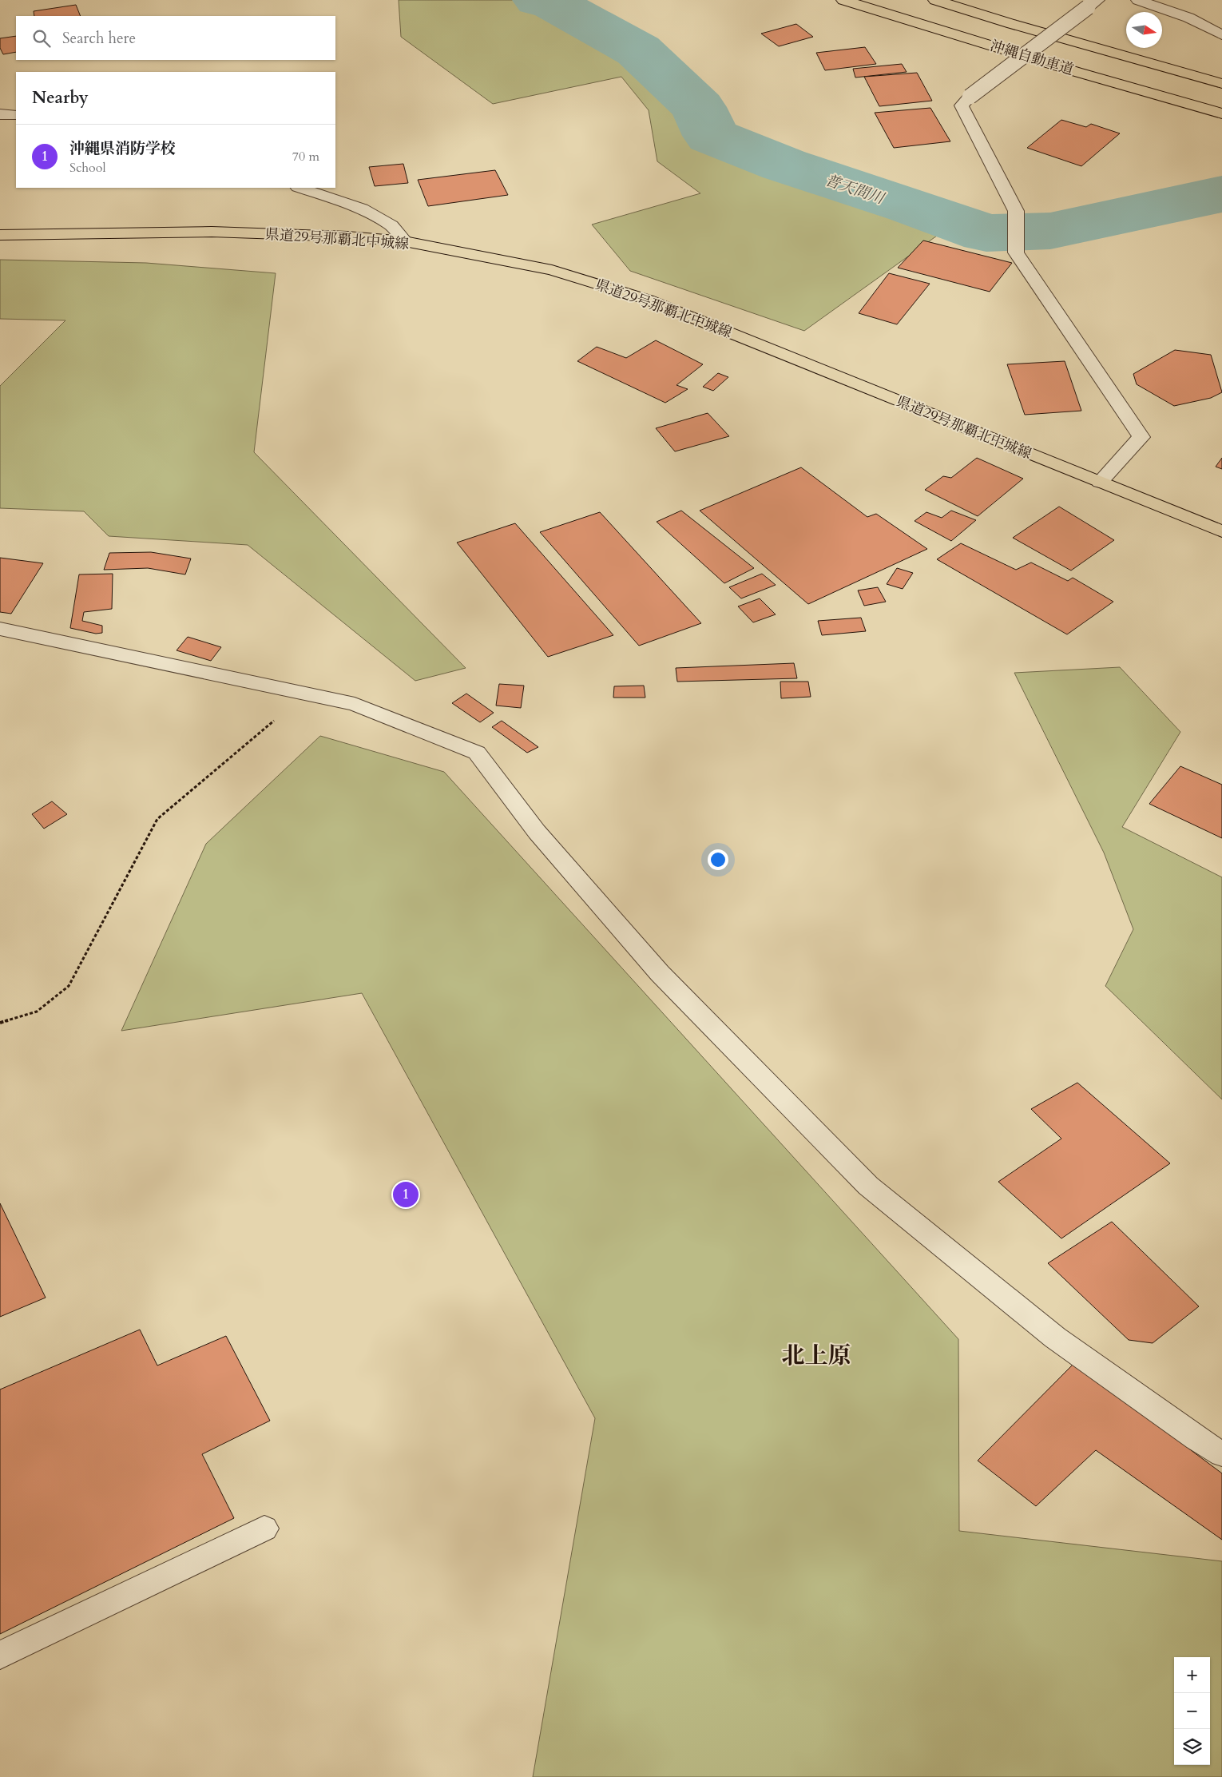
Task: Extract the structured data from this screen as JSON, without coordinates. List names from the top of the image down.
{
  "streets": {
    "main road": ["沖縄自動車道", "県道29号那覇北中城線"]
  },
  "districts": ["北上原"],
  "water": ["普天間川"],
  "north": "right",
  "page": {
    "search": "Search here",
    "heading": "Nearby",
    "list": [
      {
        "mark": "1",
        "name": "沖縄県消防学校",
        "note": "School",
        "value": "70 m"
      }
    ],
    "pins": "1",
    "map_buttons": ["+", "−"]
  }
}
